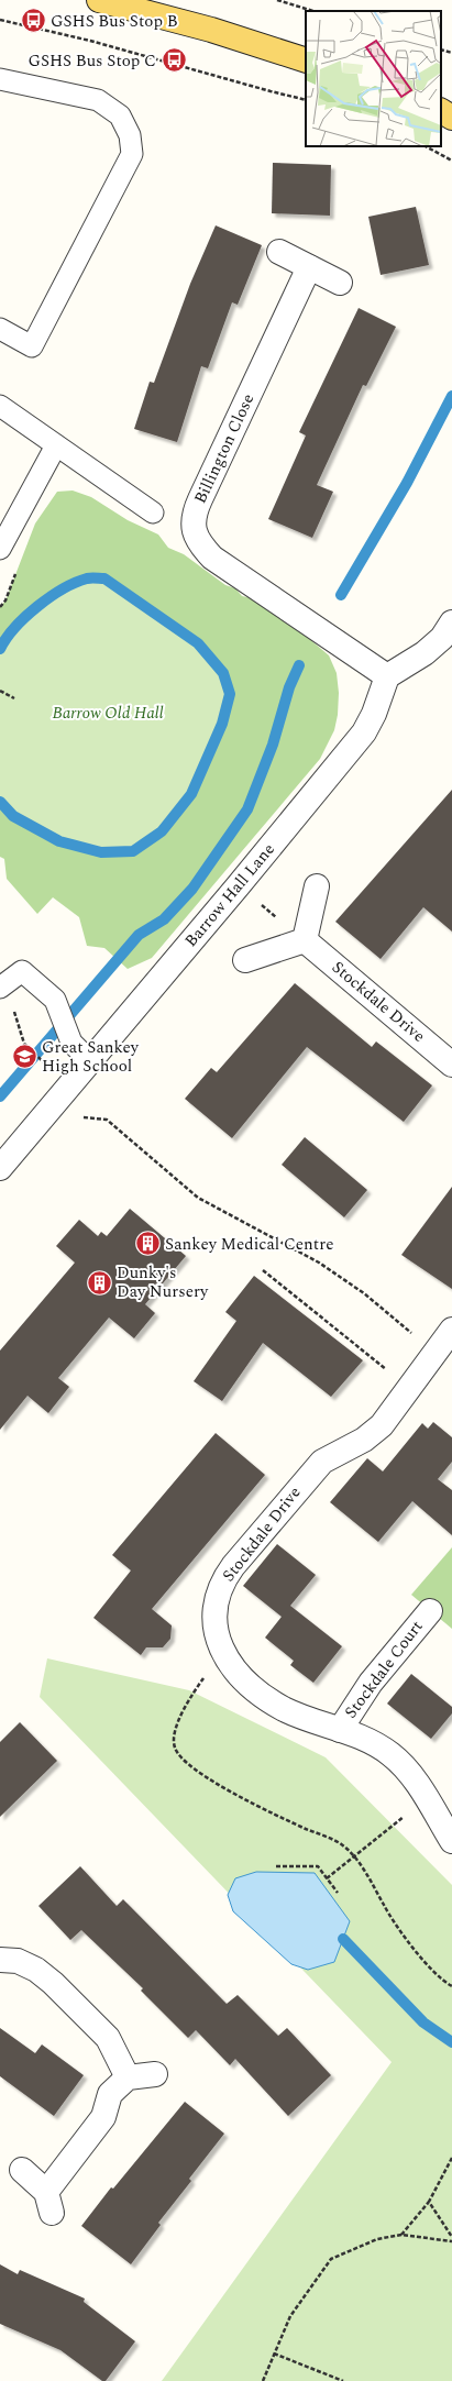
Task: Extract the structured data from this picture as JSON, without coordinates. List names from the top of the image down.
{
  "streets": {
    "street": [
      "Billington Close",
      "Barrow Hall Lane",
      "Stockdale Drive",
      "Stockdale Court"
    ]
  },
  "crossings": [
    ["Billington Close", "Barrow Hall Lane"],
    ["Stockdale Drive", "Stockdale Court"]
  ],
  "parks": ["Barrow Old Hall"],
  "places": {
    "bus stop": ["GSHS Bus Stop B", "GSHS Bus Stop C"],
    "school or university": ["Great Sankey High School"],
    "building": ["Sankey Medical Centre", "Dunky's Day Nursery"]
  }
}
